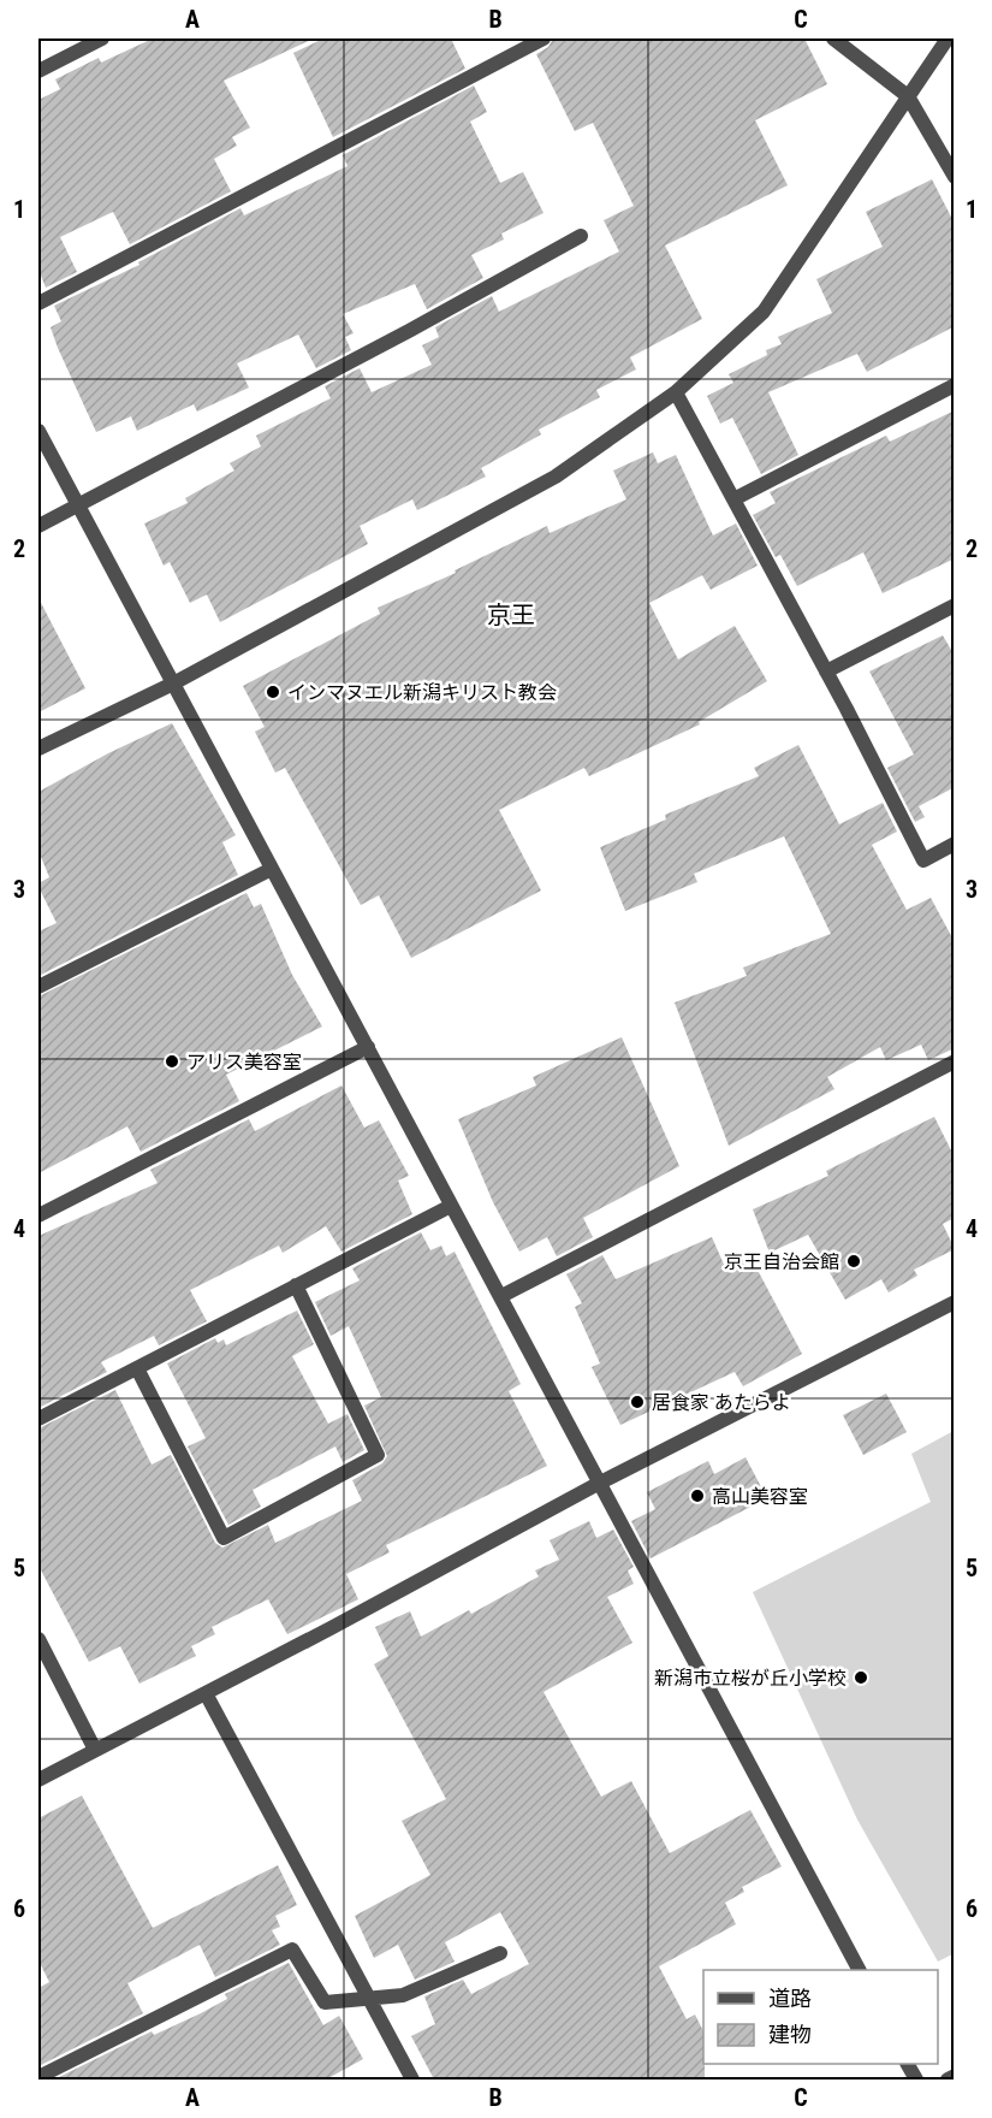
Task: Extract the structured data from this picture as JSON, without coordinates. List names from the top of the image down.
{
  "districts": ["京王"],
  "places": [
    "インマヌエル新潟キリスト教会",
    "アリス美容室",
    "京王自治会館",
    "居食家 あたらよ",
    "高山美容室",
    "新潟市立桜が丘小学校"
  ],
  "legend": ["道路", "建物"],
  "grid": {
    "columns": ["A", "B", "C"],
    "rows": [
      "1",
      "2",
      "3",
      "4",
      "5",
      "6"
    ]
  }
}
